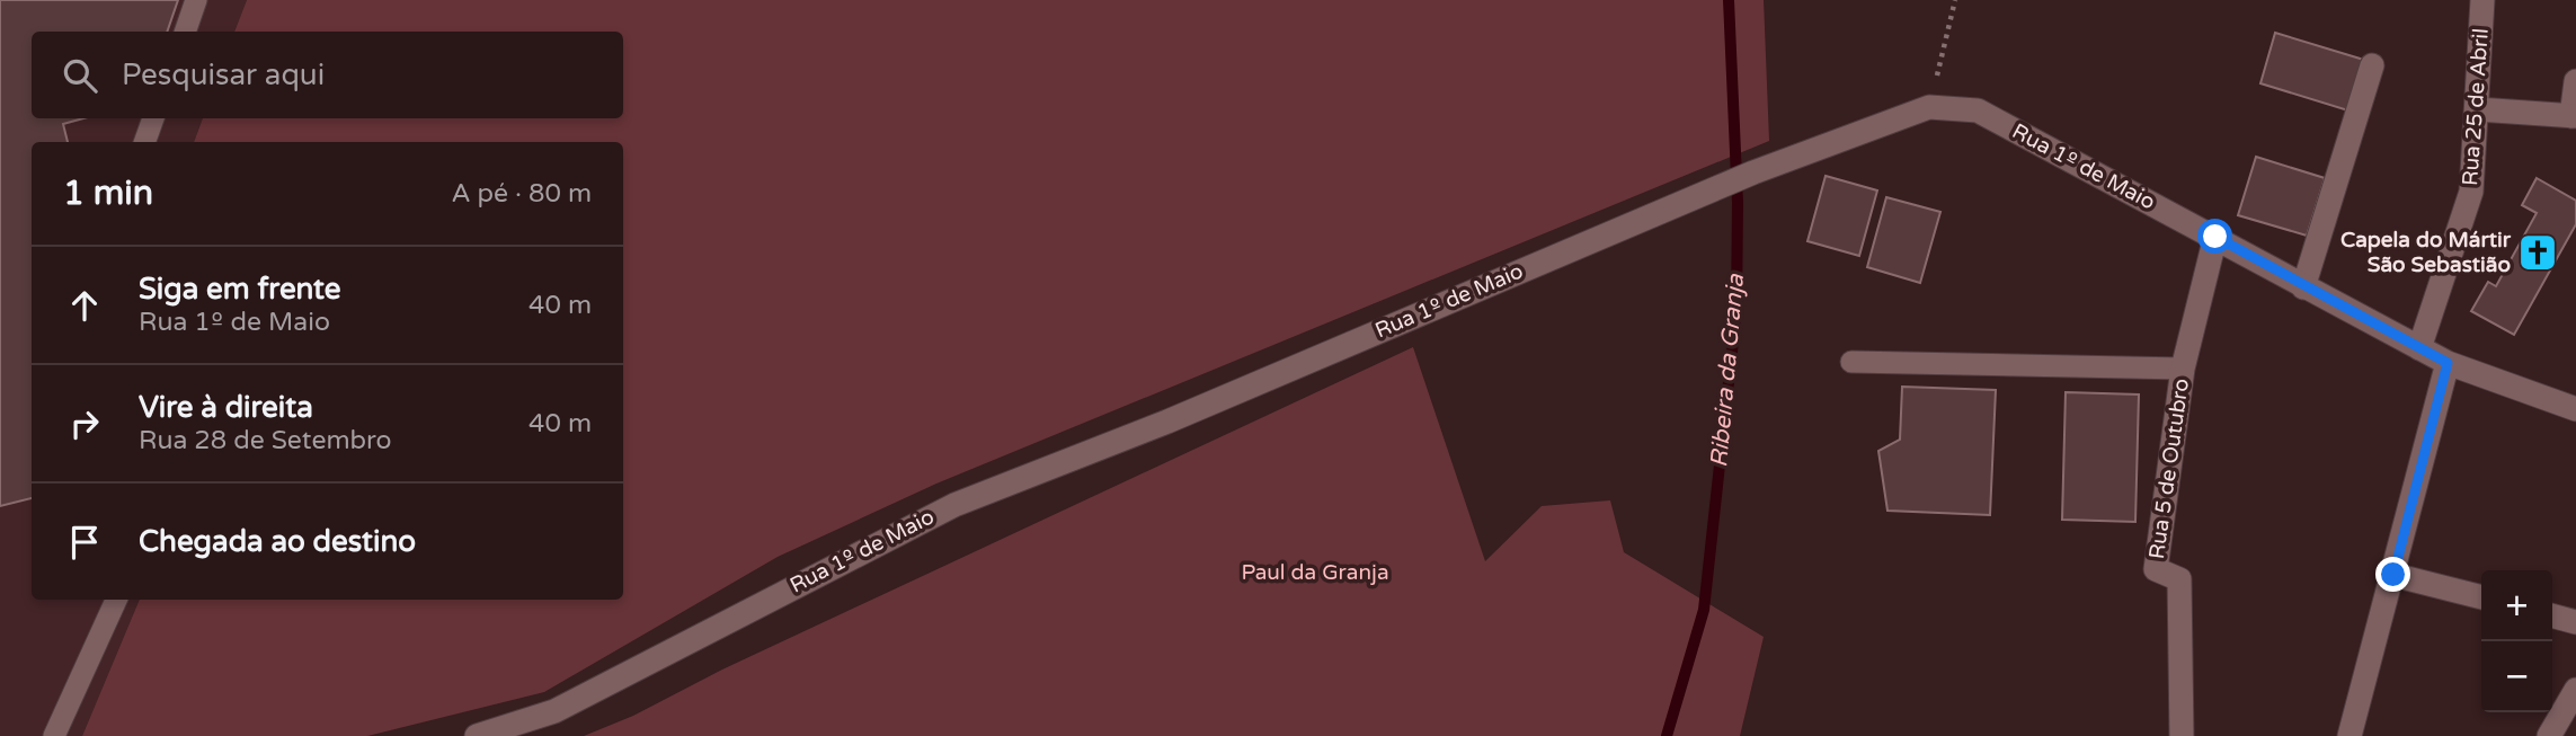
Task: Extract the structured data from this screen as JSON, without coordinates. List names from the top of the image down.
{
  "streets": {
    "street": ["Rua 25 de Abril", "Rua 1º de Maio", "Rua 5 de Outubro"]
  },
  "crossings": [
    ["Rua 25 de Abril", "Rua 1º de Maio"],
    ["Rua 1º de Maio", "Rua 5 de Outubro"]
  ],
  "water": ["Ribeira da Granja"],
  "parks": ["Paul da Granja"],
  "places": {
    "church": ["Capela do Mártir São Sebastião"]
  },
  "page": {
    "search": "Pesquisar aqui",
    "heading": ["1 min", "A pé · 80 m"],
    "list": [
      ["Siga em frente", "Rua 1º de Maio", "40 m"],
      ["Vire à direita", "Rua 28 de Setembro", "40 m"],
      "Chegada ao destino"
    ],
    "map_buttons": ["+", "−"]
  }
}
